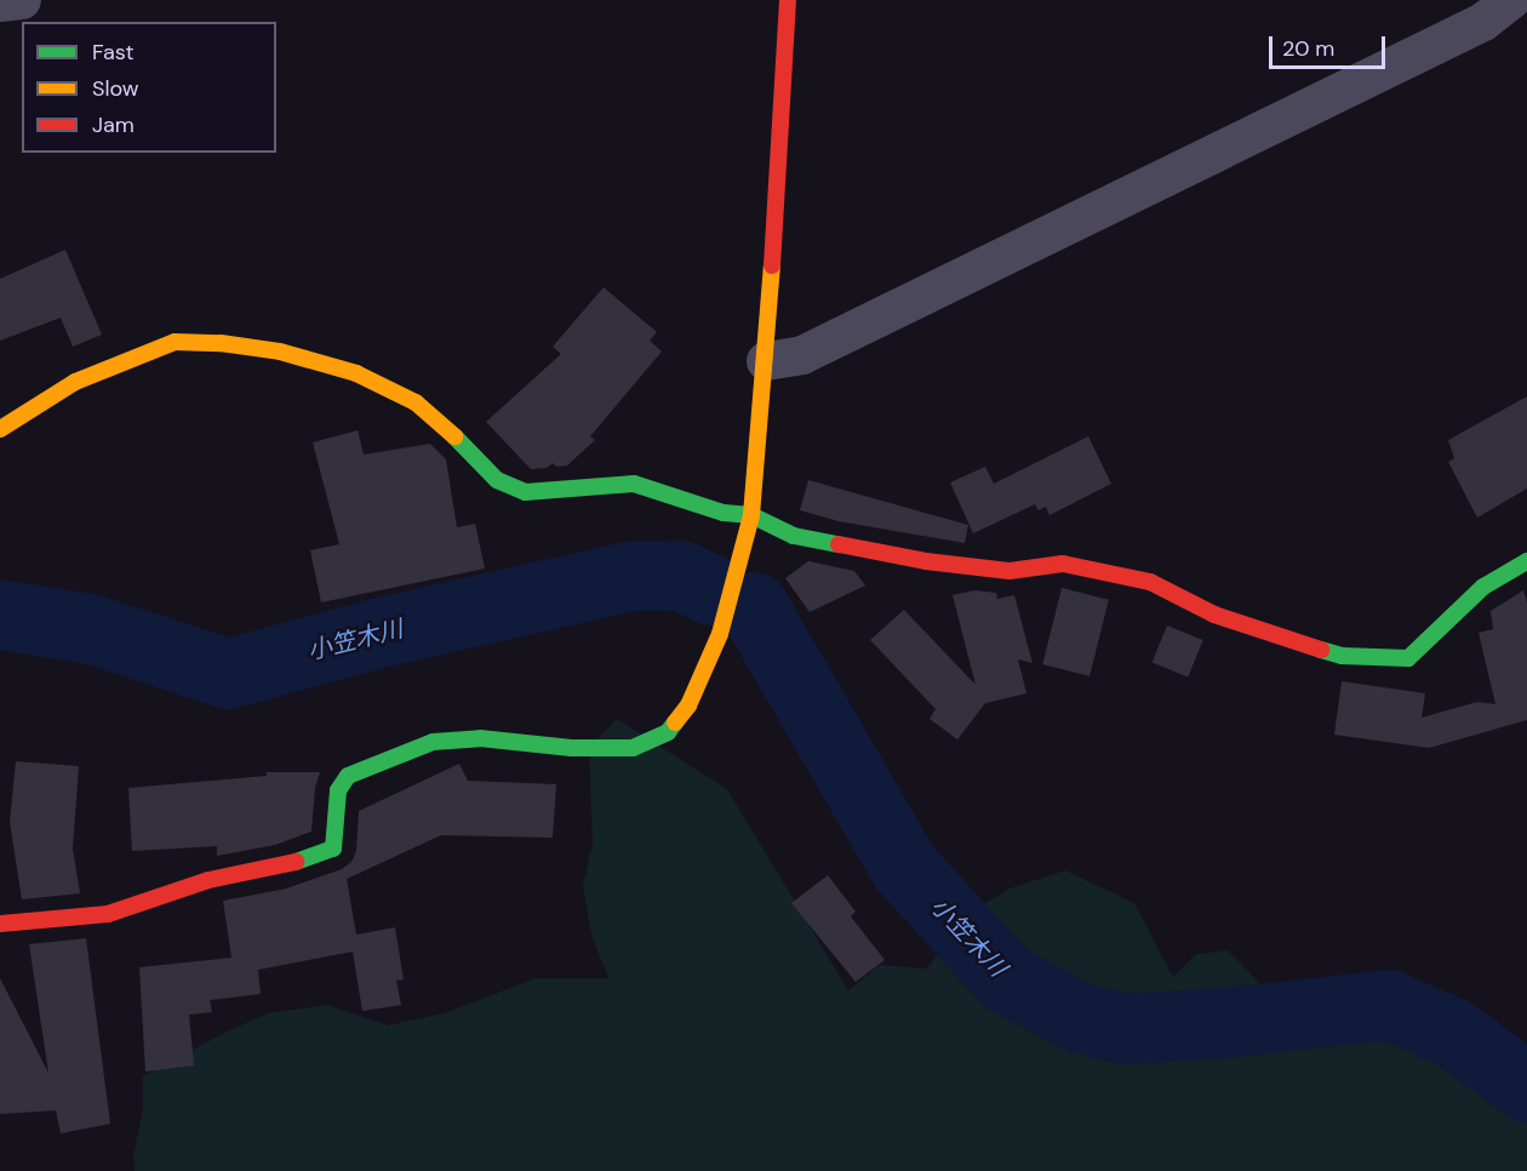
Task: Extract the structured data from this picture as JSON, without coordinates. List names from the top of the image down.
{
  "water": ["小笠木川"],
  "legend": ["Fast", "Slow", "Jam"],
  "scale_bar": "20 m"
}
